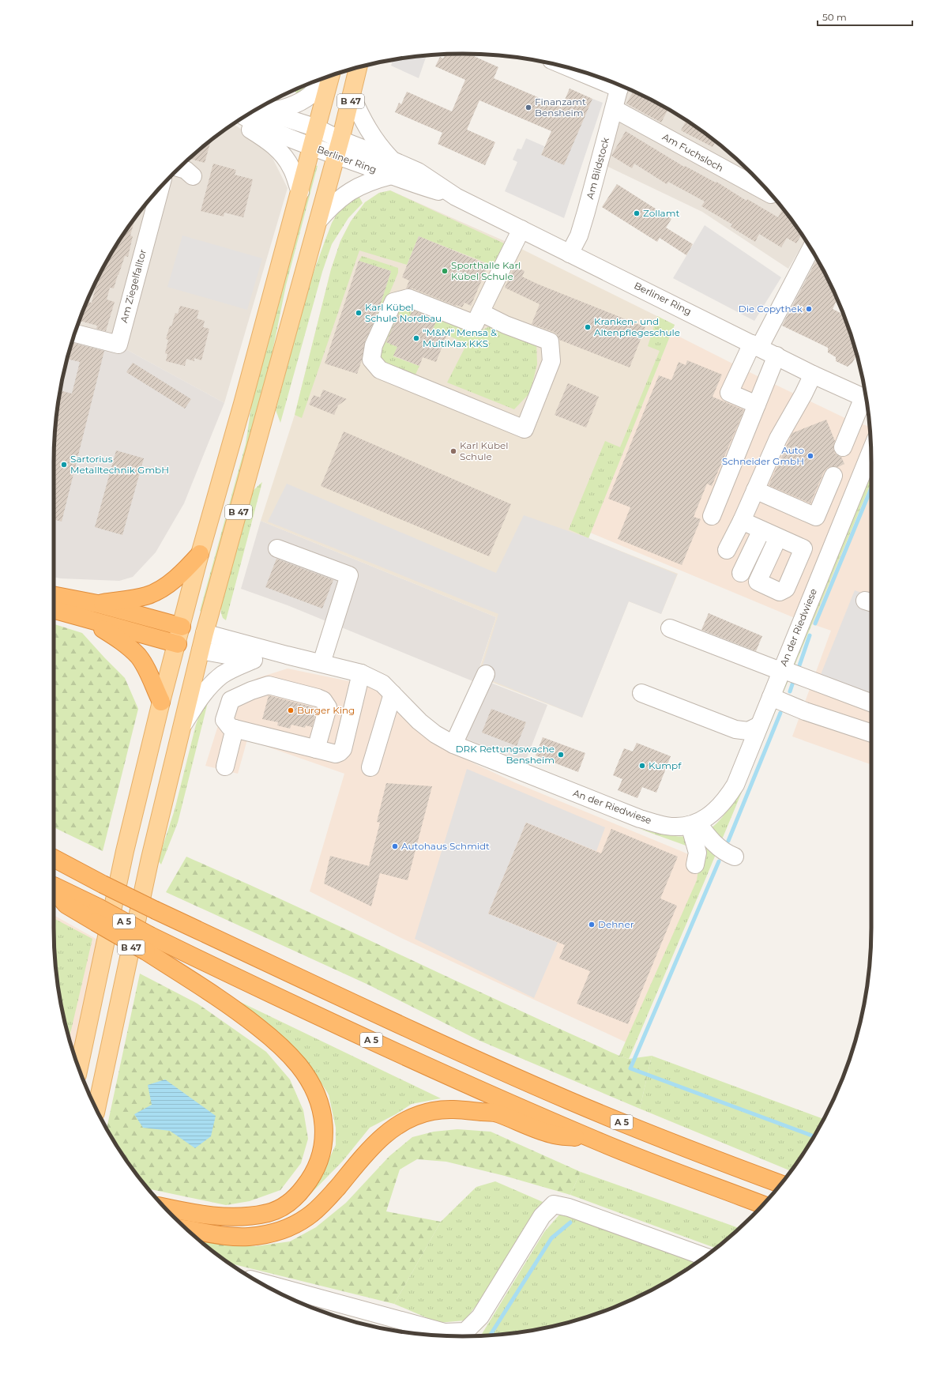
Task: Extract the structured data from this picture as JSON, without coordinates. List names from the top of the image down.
{
  "streets": {
    "highway": ["A 5"],
    "main road": ["B 47"],
    "street": [
      "Am Fuchsloch",
      "Berliner Ring",
      "Am Bildstock",
      "Am Ziegelfalltor",
      "An der Riedwiese"
    ]
  },
  "crossings": [
    ["B 47", "Berliner Ring"],
    ["B 47", "An der Riedwiese"],
    ["Am Fuchsloch", "Am Bildstock"],
    ["Berliner Ring", "Am Bildstock"]
  ],
  "places": [
    "Finanzamt Bensheim",
    "Zollamt",
    "Sporthalle Karl Kübel Schule",
    "Die Copythek",
    "Karl Kübel Schule Nordbau",
    "Kranken- und Altenpflegeschule",
    "\"M&M\" Mensa & MultiMax KKS",
    "Karl Kübel Schule",
    "Auto Schneider GmbH",
    "Sartorius Metalltechnik GmbH",
    "Burger King",
    "DRK Rettungswache Bensheim",
    "Kumpf",
    "Autohaus Schmidt",
    "Dehner"
  ],
  "scale_bar": "50 m"
}
